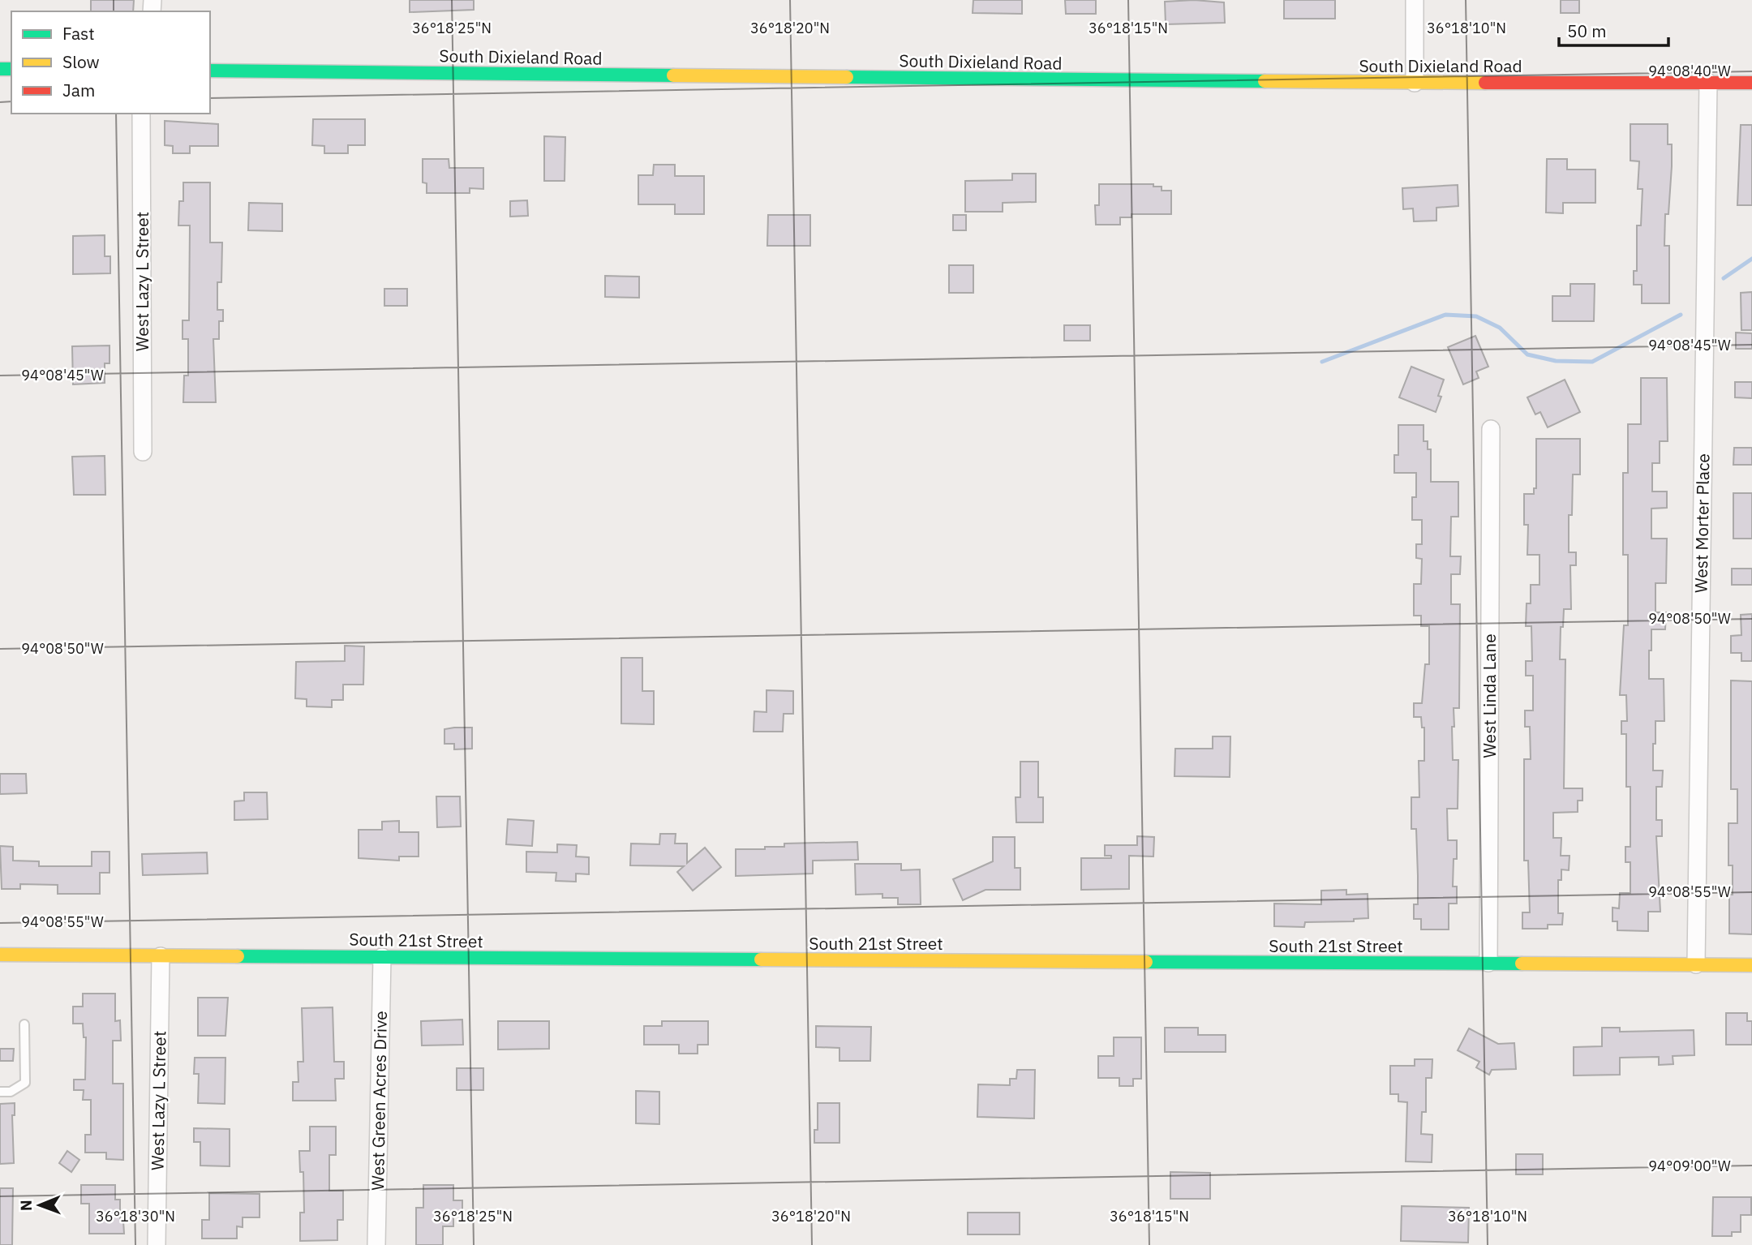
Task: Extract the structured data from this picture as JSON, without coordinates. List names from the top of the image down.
{
  "streets": {
    "street": [
      "South Dixieland Road",
      "West Lazy L Street",
      "West Morter Place",
      "West Linda Lane",
      "South 21st Street",
      "West Green Acres Drive"
    ]
  },
  "crossings": [
    ["South Dixieland Road", "West Morter Place"],
    ["West Lazy L Street", "South 21st Street"],
    ["West Morter Place", "South 21st Street"],
    ["West Linda Lane", "South 21st Street"],
    ["South 21st Street", "West Green Acres Drive"]
  ],
  "legend": ["Fast", "Slow", "Jam"],
  "scale_bar": "50 m",
  "north": "left",
  "coordinates": [
    "36°18'25\"N",
    "36°18'20\"N",
    "36°18'15\"N",
    "36°18'10\"N",
    "94°08'40\"W",
    "94°08'45\"W",
    "94°08'50\"W",
    "94°08'55\"W",
    "94°09'00\"W",
    "36°18'30\"N"
  ]
}
